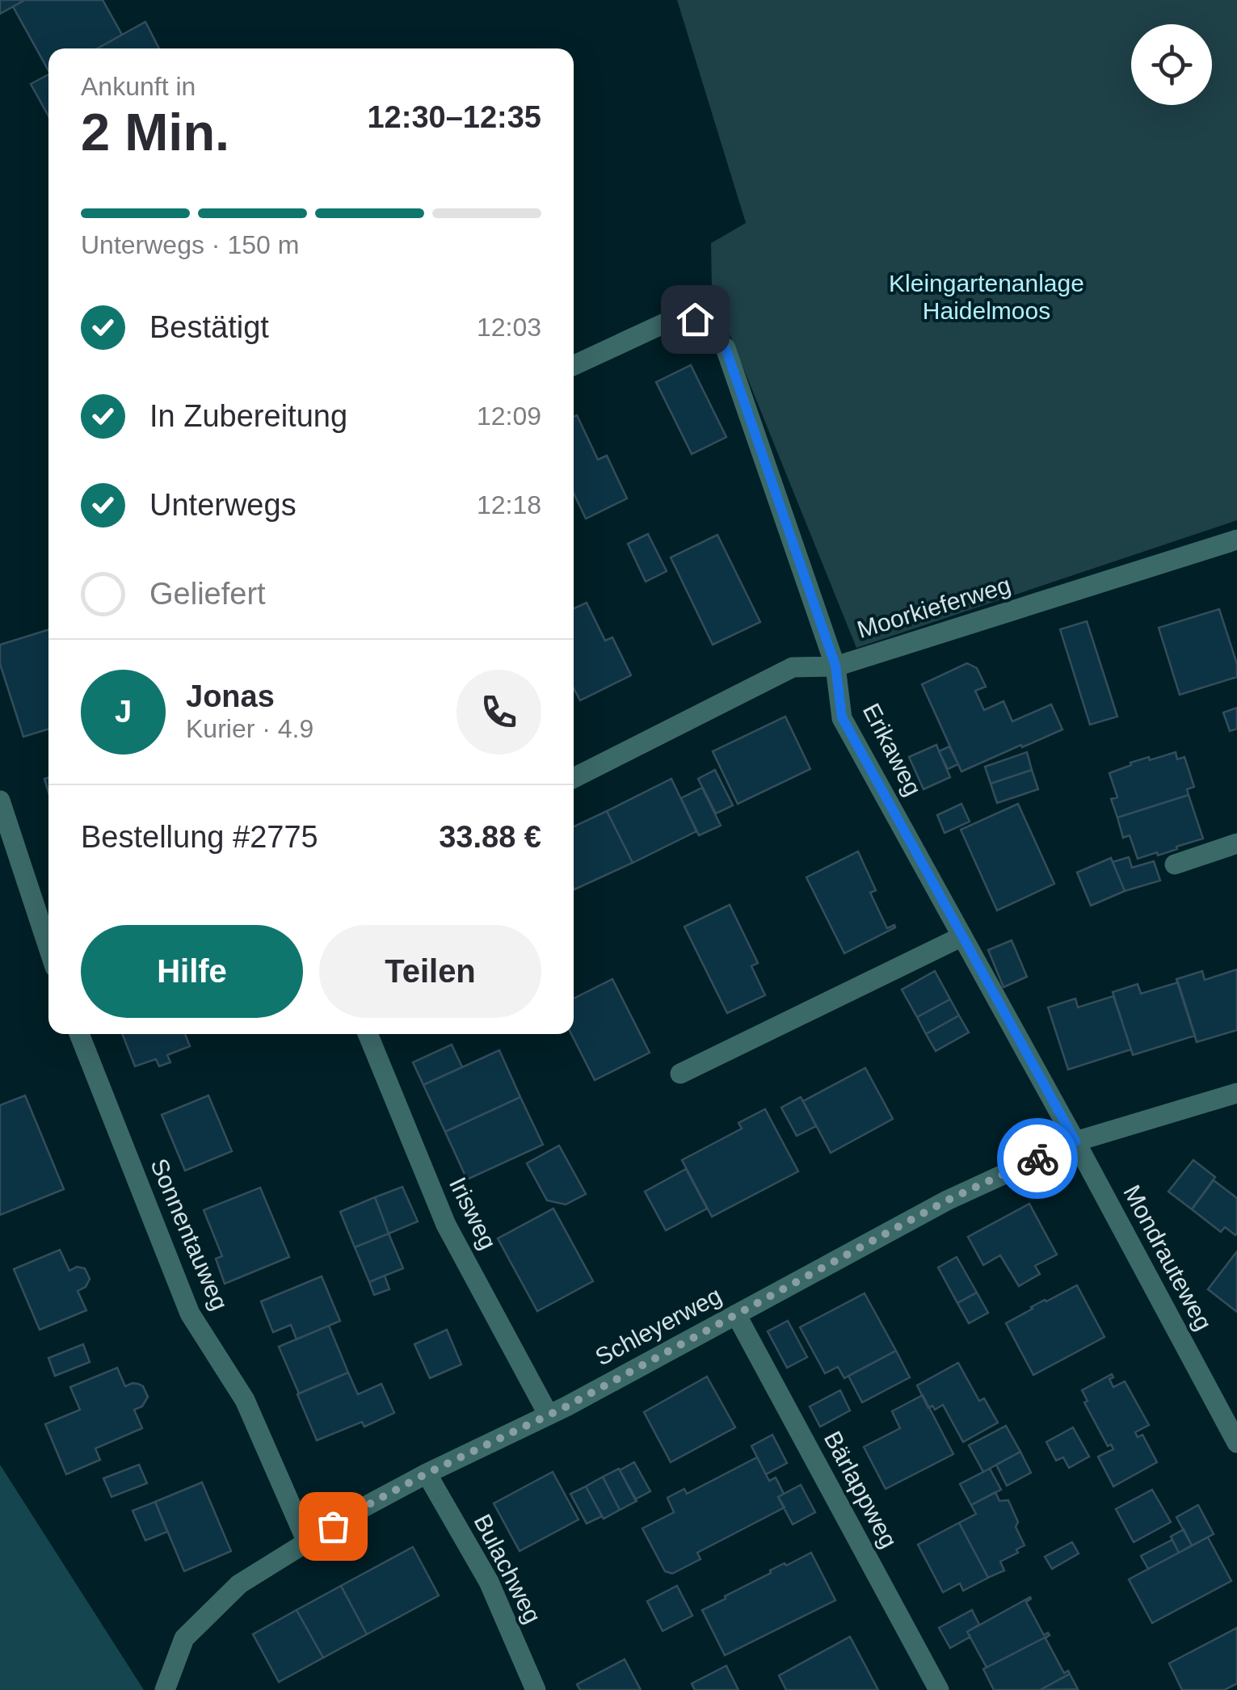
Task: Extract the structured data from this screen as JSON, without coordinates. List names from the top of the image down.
{
  "streets": {
    "street": [
      "Moorkieferweg",
      "Erikaweg",
      "Irisweg",
      "Sonnentauweg",
      "Mondrauteweg",
      "Schleyerweg",
      "Bärlappweg",
      "Bulachweg"
    ]
  },
  "crossings": [
    ["Moorkieferweg", "Erikaweg"],
    ["Erikaweg", "Mondrauteweg"],
    ["Erikaweg", "Schleyerweg"],
    ["Irisweg", "Schleyerweg"],
    ["Sonnentauweg", "Schleyerweg"],
    ["Mondrauteweg", "Schleyerweg"],
    ["Schleyerweg", "Bärlappweg"],
    ["Schleyerweg", "Bulachweg"]
  ],
  "parks": ["Kleingartenanlage Haidelmoos"],
  "page": {
    "heading": ["2 Min.", "Ankunft in", "12:30–12:35"],
    "panel": [
      "Jonas",
      "Kurier · 4.9",
      "Bestellung #2775",
      "33.88 €"
    ],
    "bar": "Unterwegs · 150 m",
    "list": [
      ["Bestätigt", "12:03"],
      ["In Zubereitung", "12:09"],
      ["Unterwegs", "12:18"],
      "Geliefert"
    ],
    "round": "J",
    "buttons": ["Hilfe", "Teilen"]
  }
}
